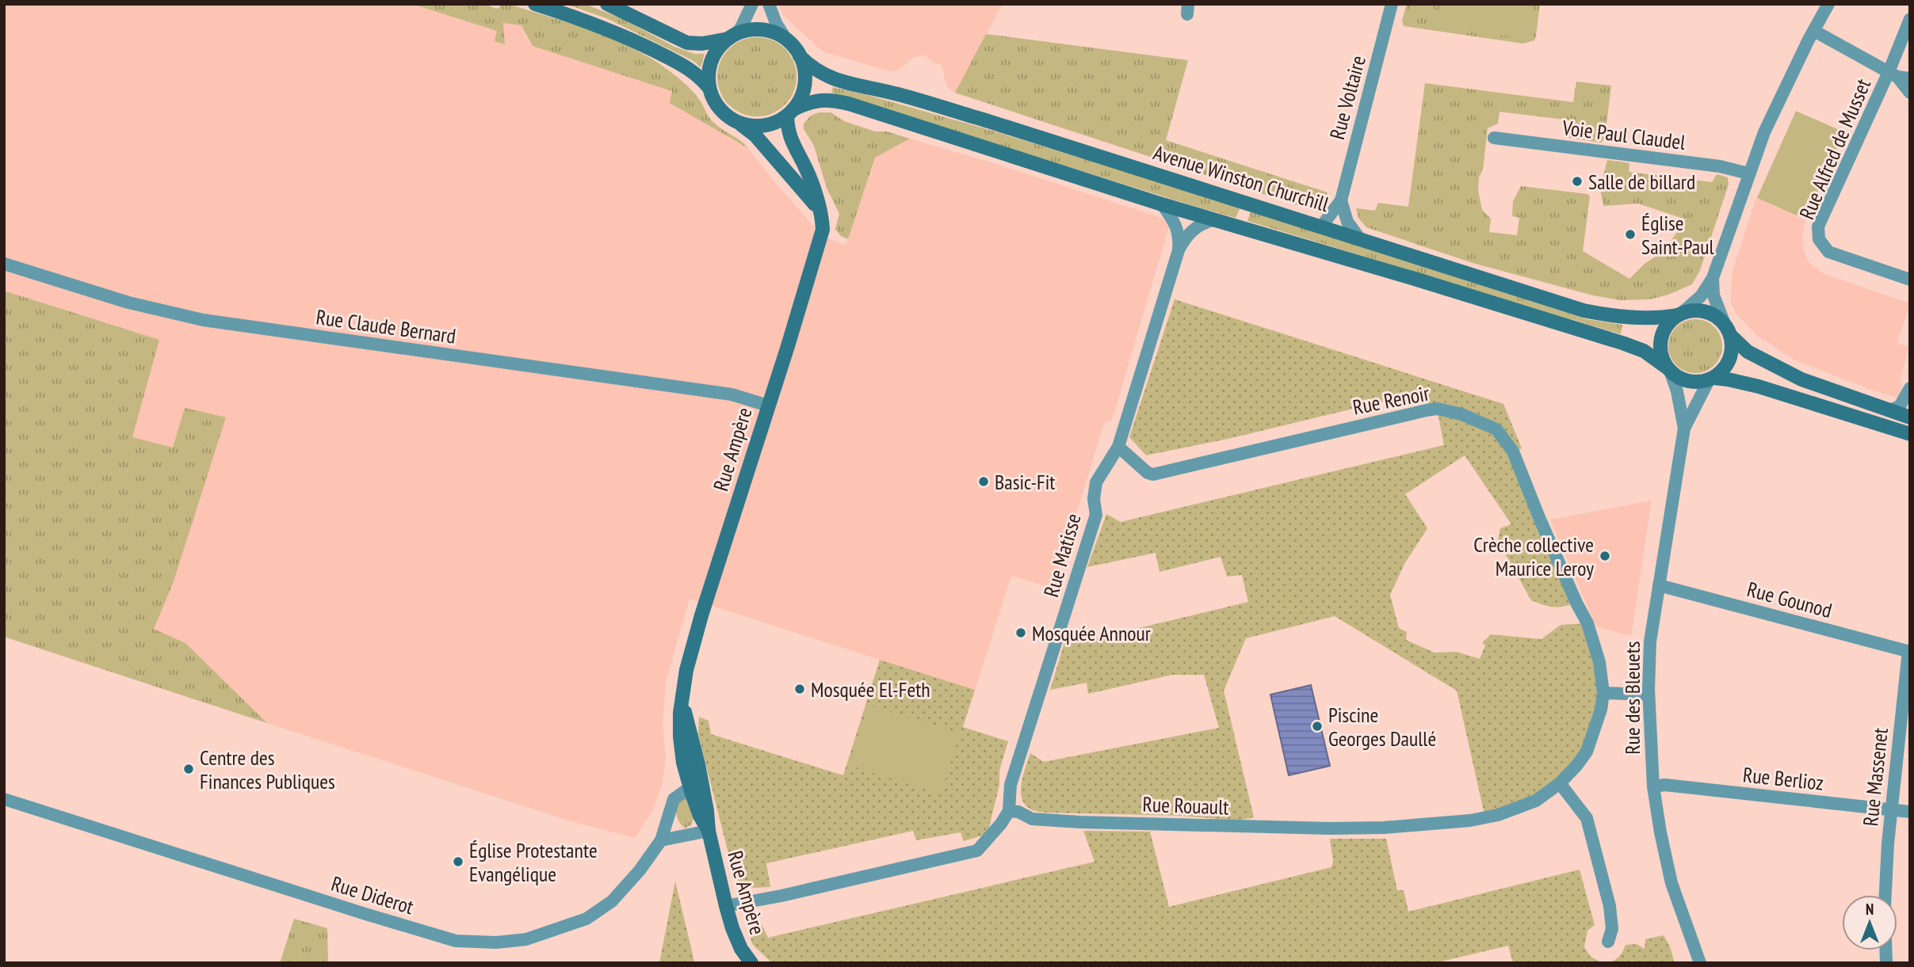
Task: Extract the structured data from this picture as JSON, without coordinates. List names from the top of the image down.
{
  "streets": {
    "main road": ["Avenue Winston Churchill", "Rue Ampère"],
    "street": [
      "Rue Voltaire",
      "Voie Paul Claudel",
      "Rue Alfred de Musset",
      "Rue Claude Bernard",
      "Rue Renoir",
      "Rue Matisse",
      "Rue Gounod",
      "Rue des Bleuets",
      "Rue Massenet",
      "Rue Berlioz",
      "Rue Rouault",
      "Rue Diderot"
    ]
  },
  "crossings": [
    ["Rue Voltaire", "Avenue Winston Churchill"],
    ["Avenue Winston Churchill", "Rue Ampère"],
    ["Avenue Winston Churchill", "Rue des Bleuets"],
    ["Rue Claude Bernard", "Rue Ampère"],
    ["Rue Renoir", "Rue Matisse"],
    ["Rue Renoir", "Rue Rouault"],
    ["Rue Ampère", "Rue Diderot"],
    ["Rue Matisse", "Rue Rouault"],
    ["Rue Gounod", "Rue des Bleuets"],
    ["Rue Gounod", "Rue Massenet"],
    ["Rue des Bleuets", "Rue Berlioz"],
    ["Rue Massenet", "Rue Berlioz"]
  ],
  "places": [
    "Salle de billard",
    "Église Saint-Paul",
    "Basic-Fit",
    "Crèche collective Maurice Leroy",
    "Mosquée Annour",
    "Mosquée El-Feth",
    "Piscine Georges Daullé",
    "Centre des Finances Publiques",
    "Église Protestante Evangélique"
  ],
  "north": "top"
}
